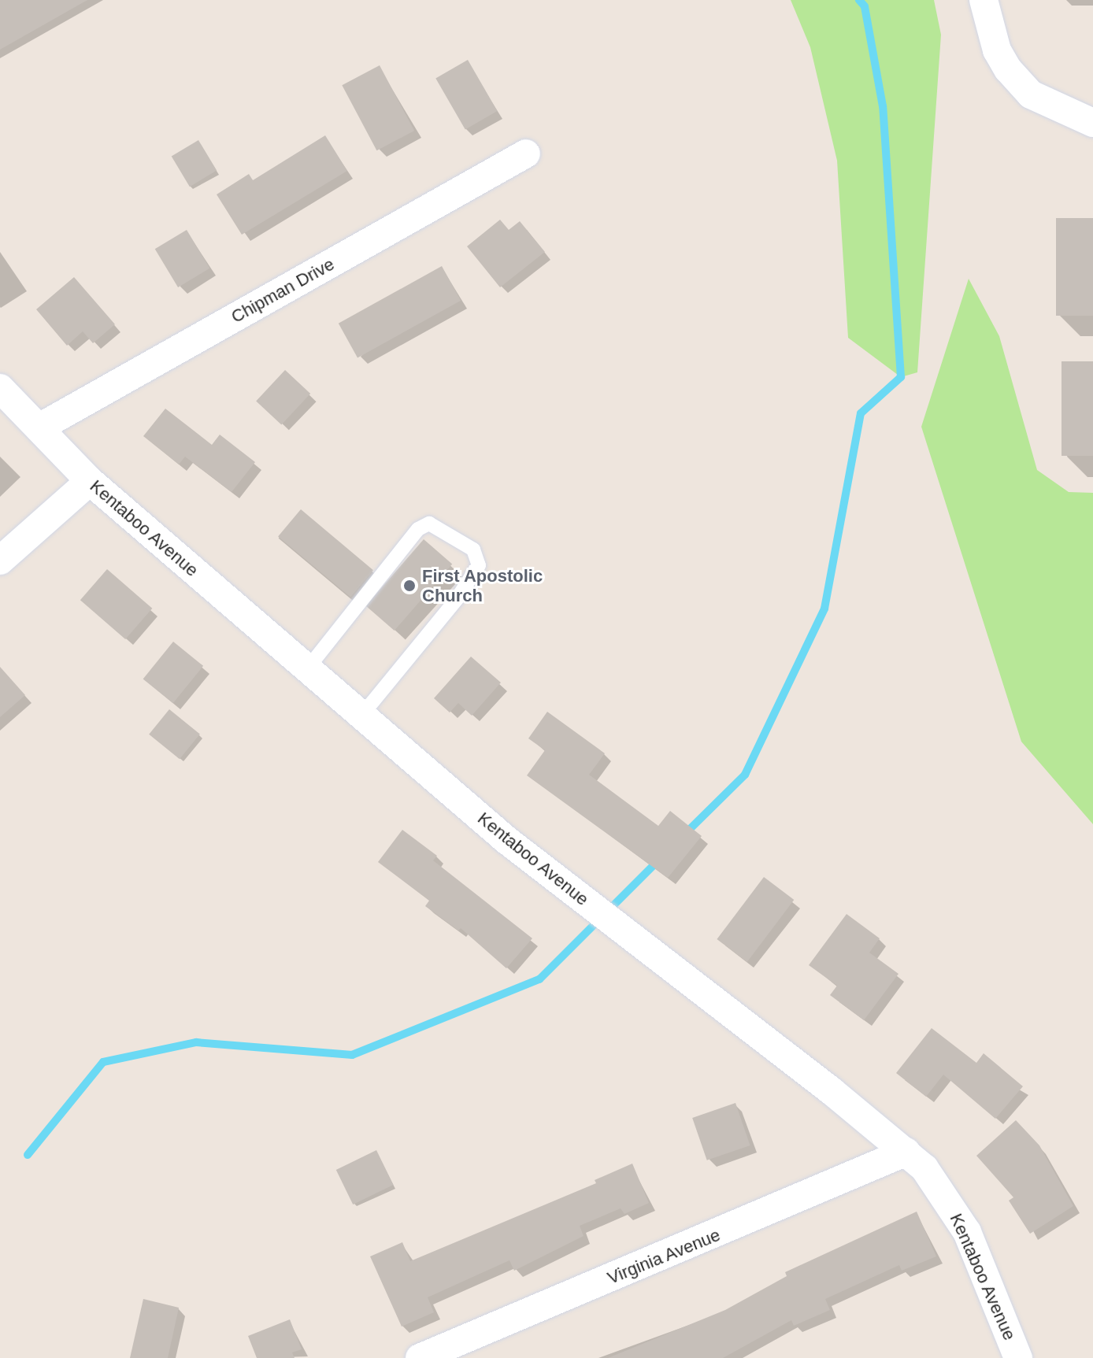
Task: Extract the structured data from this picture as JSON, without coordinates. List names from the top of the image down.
{
  "streets": {
    "street": ["Chipman Drive", "Kentaboo Avenue", "Virginia Avenue"]
  },
  "crossings": [
    ["Chipman Drive", "Kentaboo Avenue"],
    ["Kentaboo Avenue", "Virginia Avenue"]
  ],
  "places": ["First Apostolic Church"]
}
